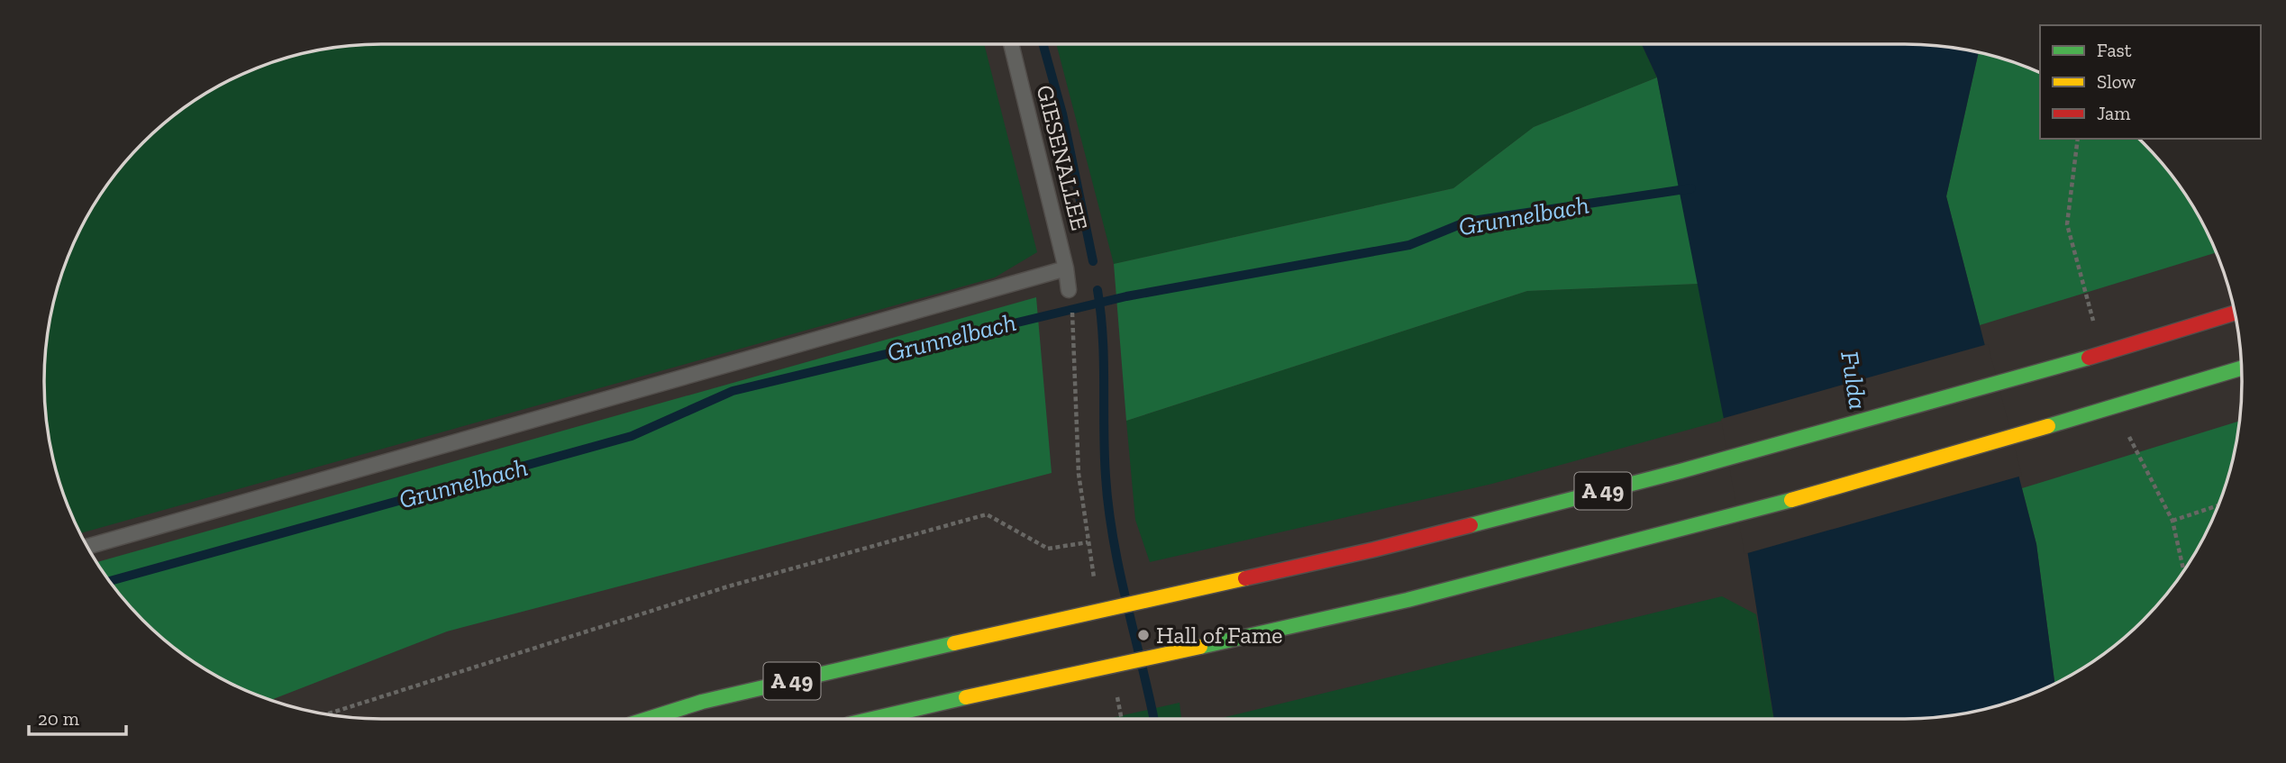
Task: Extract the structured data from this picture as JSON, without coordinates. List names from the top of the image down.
{
  "streets": {
    "highway": ["A 49"],
    "lane": ["GIESENALLEE"]
  },
  "water": ["Grunnelbach", "Fulda"],
  "places": ["Hall of Fame"],
  "legend": ["Fast", "Slow", "Jam"],
  "scale_bar": "20 m"
}
